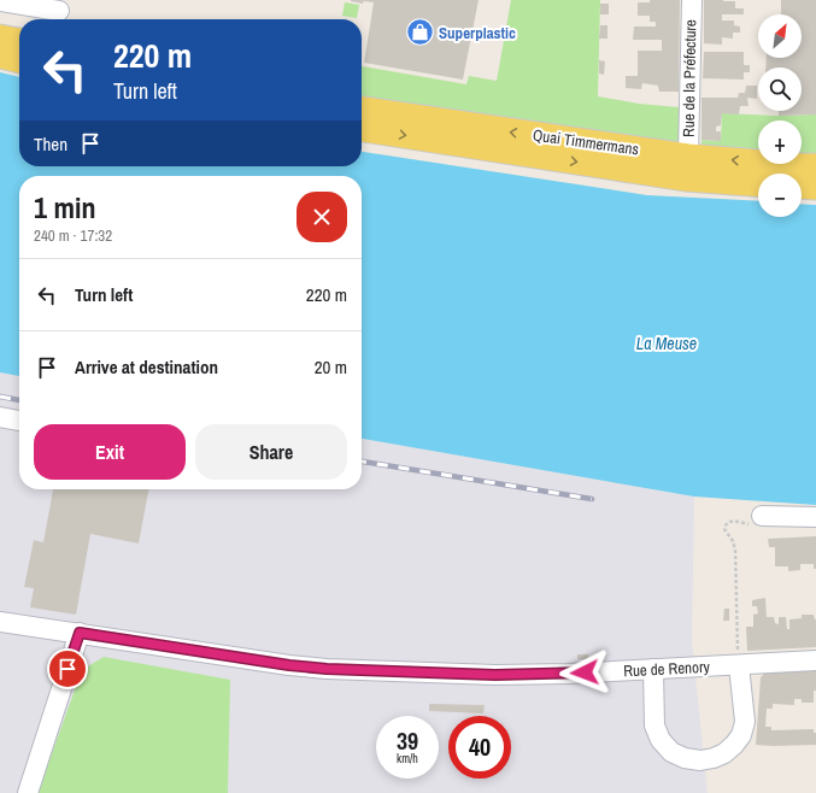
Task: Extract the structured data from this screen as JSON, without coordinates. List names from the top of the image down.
{
  "streets": {
    "main road": ["Quai Timmermans"],
    "street": ["Rue de la Préfecture", "Rue de Renory"]
  },
  "crossings": [
    ["Rue de la Préfecture", "Quai Timmermans"]
  ],
  "water": ["La Meuse"],
  "places": {
    "shop": ["Superplastic"]
  },
  "north": "top right",
  "page": {
    "map_buttons": ["+", "−"],
    "turn": ["220 m", "Turn left"],
    "then": "Then",
    "heading": ["1 min", "240 m · 17:32"],
    "list": [
      {
        "name": "Turn left",
        "value": "220 m"
      },
      {
        "name": "Arrive at destination",
        "value": "20 m"
      }
    ],
    "buttons": ["Exit", "Share"],
    "speed": "39 km/h",
    "limit": "40"
  }
}
